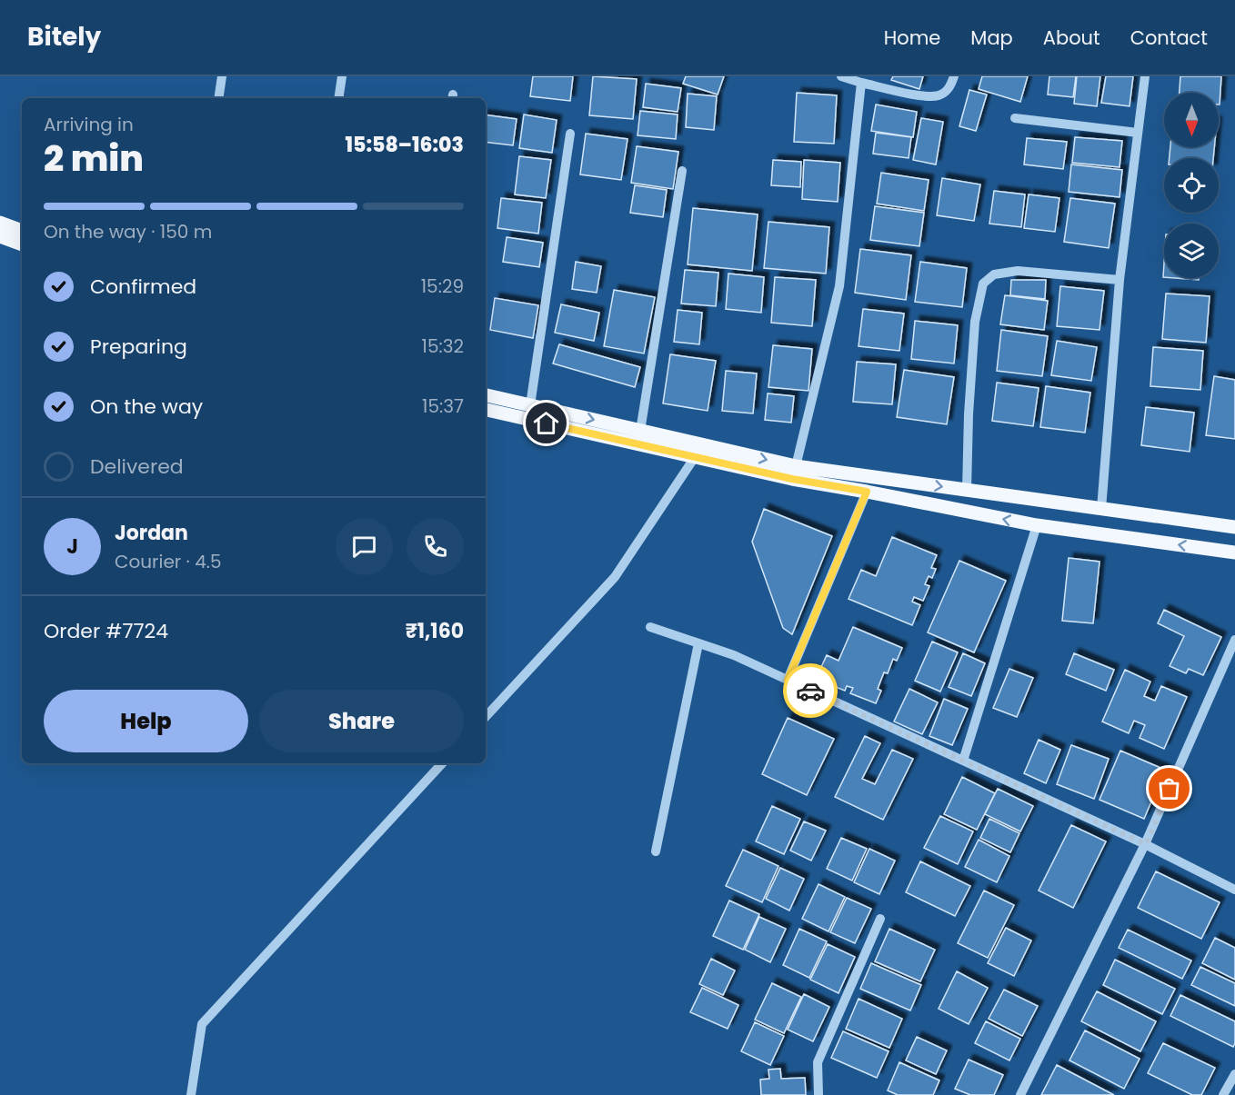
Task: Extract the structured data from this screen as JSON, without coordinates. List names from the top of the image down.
{
  "north": "bottom",
  "page": {
    "header": "Bitely",
    "nav": [
      "Home",
      "Map",
      "About",
      "Contact"
    ],
    "heading": ["2 min", "Arriving in", "15:58–16:03"],
    "panel": [
      "Jordan",
      "Courier · 4.5",
      "Order #7724",
      "₹1,160"
    ],
    "bar": "On the way · 150 m",
    "list": [
      ["Confirmed", "15:29"],
      ["Preparing", "15:32"],
      ["On the way", "15:37"],
      "Delivered"
    ],
    "round": "J",
    "buttons": ["Help", "Share"]
  }
}
